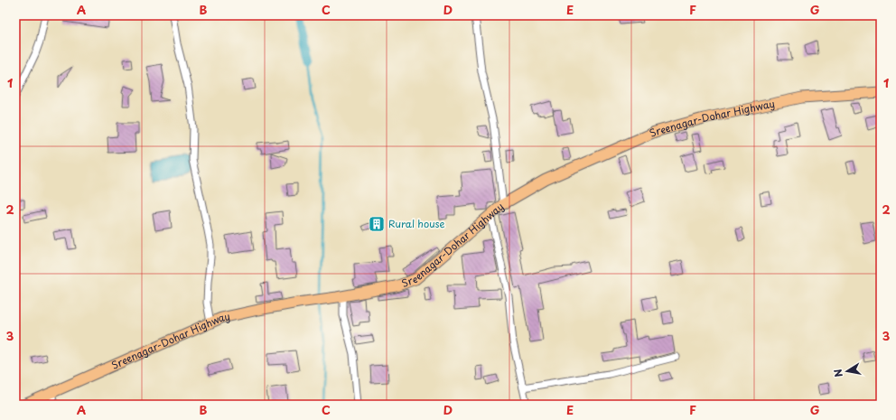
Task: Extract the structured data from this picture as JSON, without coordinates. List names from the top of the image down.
{
  "streets": {
    "main road": ["Sreenagar-Dohar Highway"]
  },
  "places": {
    "building": ["Rural house"]
  },
  "north": "left",
  "grid": {
    "columns": [
      "A",
      "B",
      "C",
      "D",
      "E",
      "F",
      "G"
    ],
    "rows": ["1", "2", "3"]
  }
}
